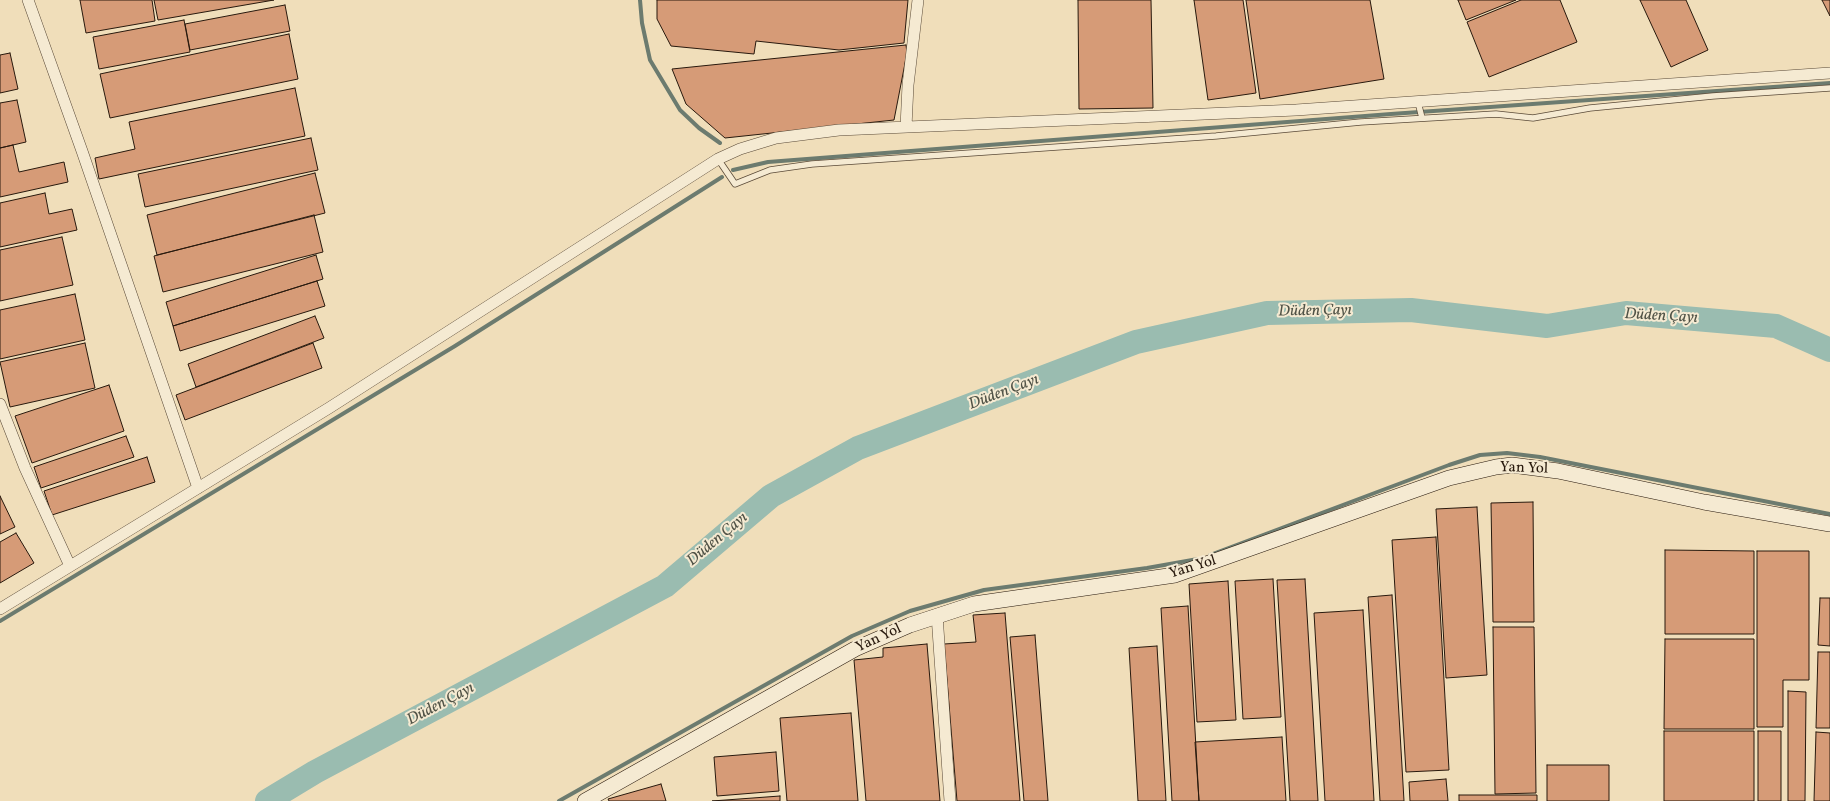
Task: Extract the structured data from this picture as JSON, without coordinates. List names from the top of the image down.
{
  "streets": {
    "street": ["Yan Yol"]
  },
  "water": ["Düden Çayı"]
}
